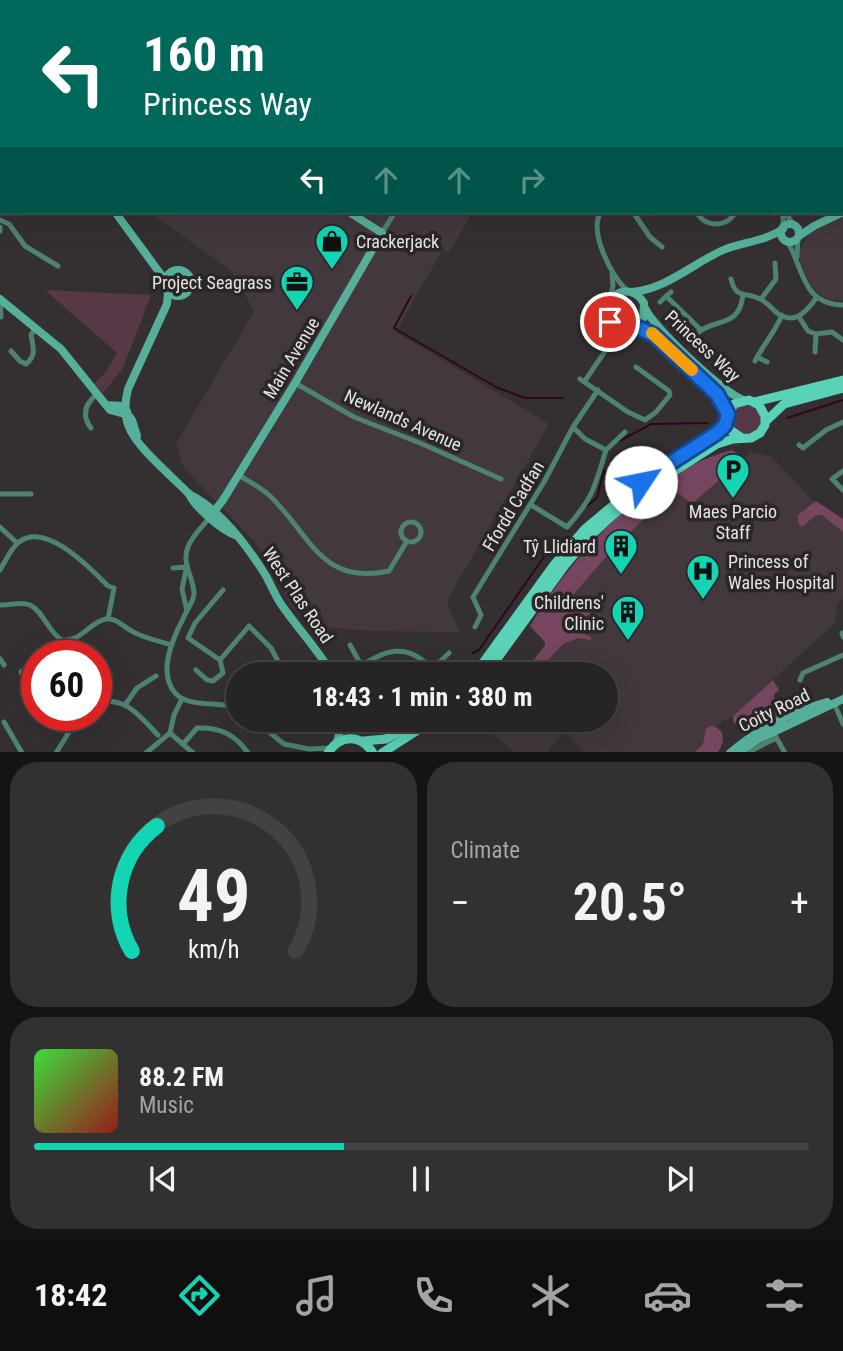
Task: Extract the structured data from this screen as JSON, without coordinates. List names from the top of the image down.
{
  "streets": {
    "street": [
      "Princess Way",
      "Main Avenue",
      "Newlands Avenue",
      "Ffordd Cadfan",
      "West Plas Road",
      "Coity Road"
    ]
  },
  "crossings": [
    ["Main Avenue", "Newlands Avenue"],
    ["Main Avenue", "West Plas Road"]
  ],
  "places": {
    "shop": ["Crackerjack"],
    "office": ["Project Seagrass"],
    "parking": ["Maes Parcio Staff"],
    "building": ["Tŷ Llidiard", "Childrens' Clinic"],
    "hospital": ["Princess of Wales Hospital"]
  },
  "page": {
    "turn": ["160 m", "Princess Way"],
    "limit": "60",
    "trip": "18:43 · 1 min · 380 m",
    "tile": "Climate",
    "heat": ["−", "20.5°", "+"],
    "song": ["88.2 FM", "Music"],
    "tabs": "18:42",
    "gauge": ["49", "km/h"]
  }
}
